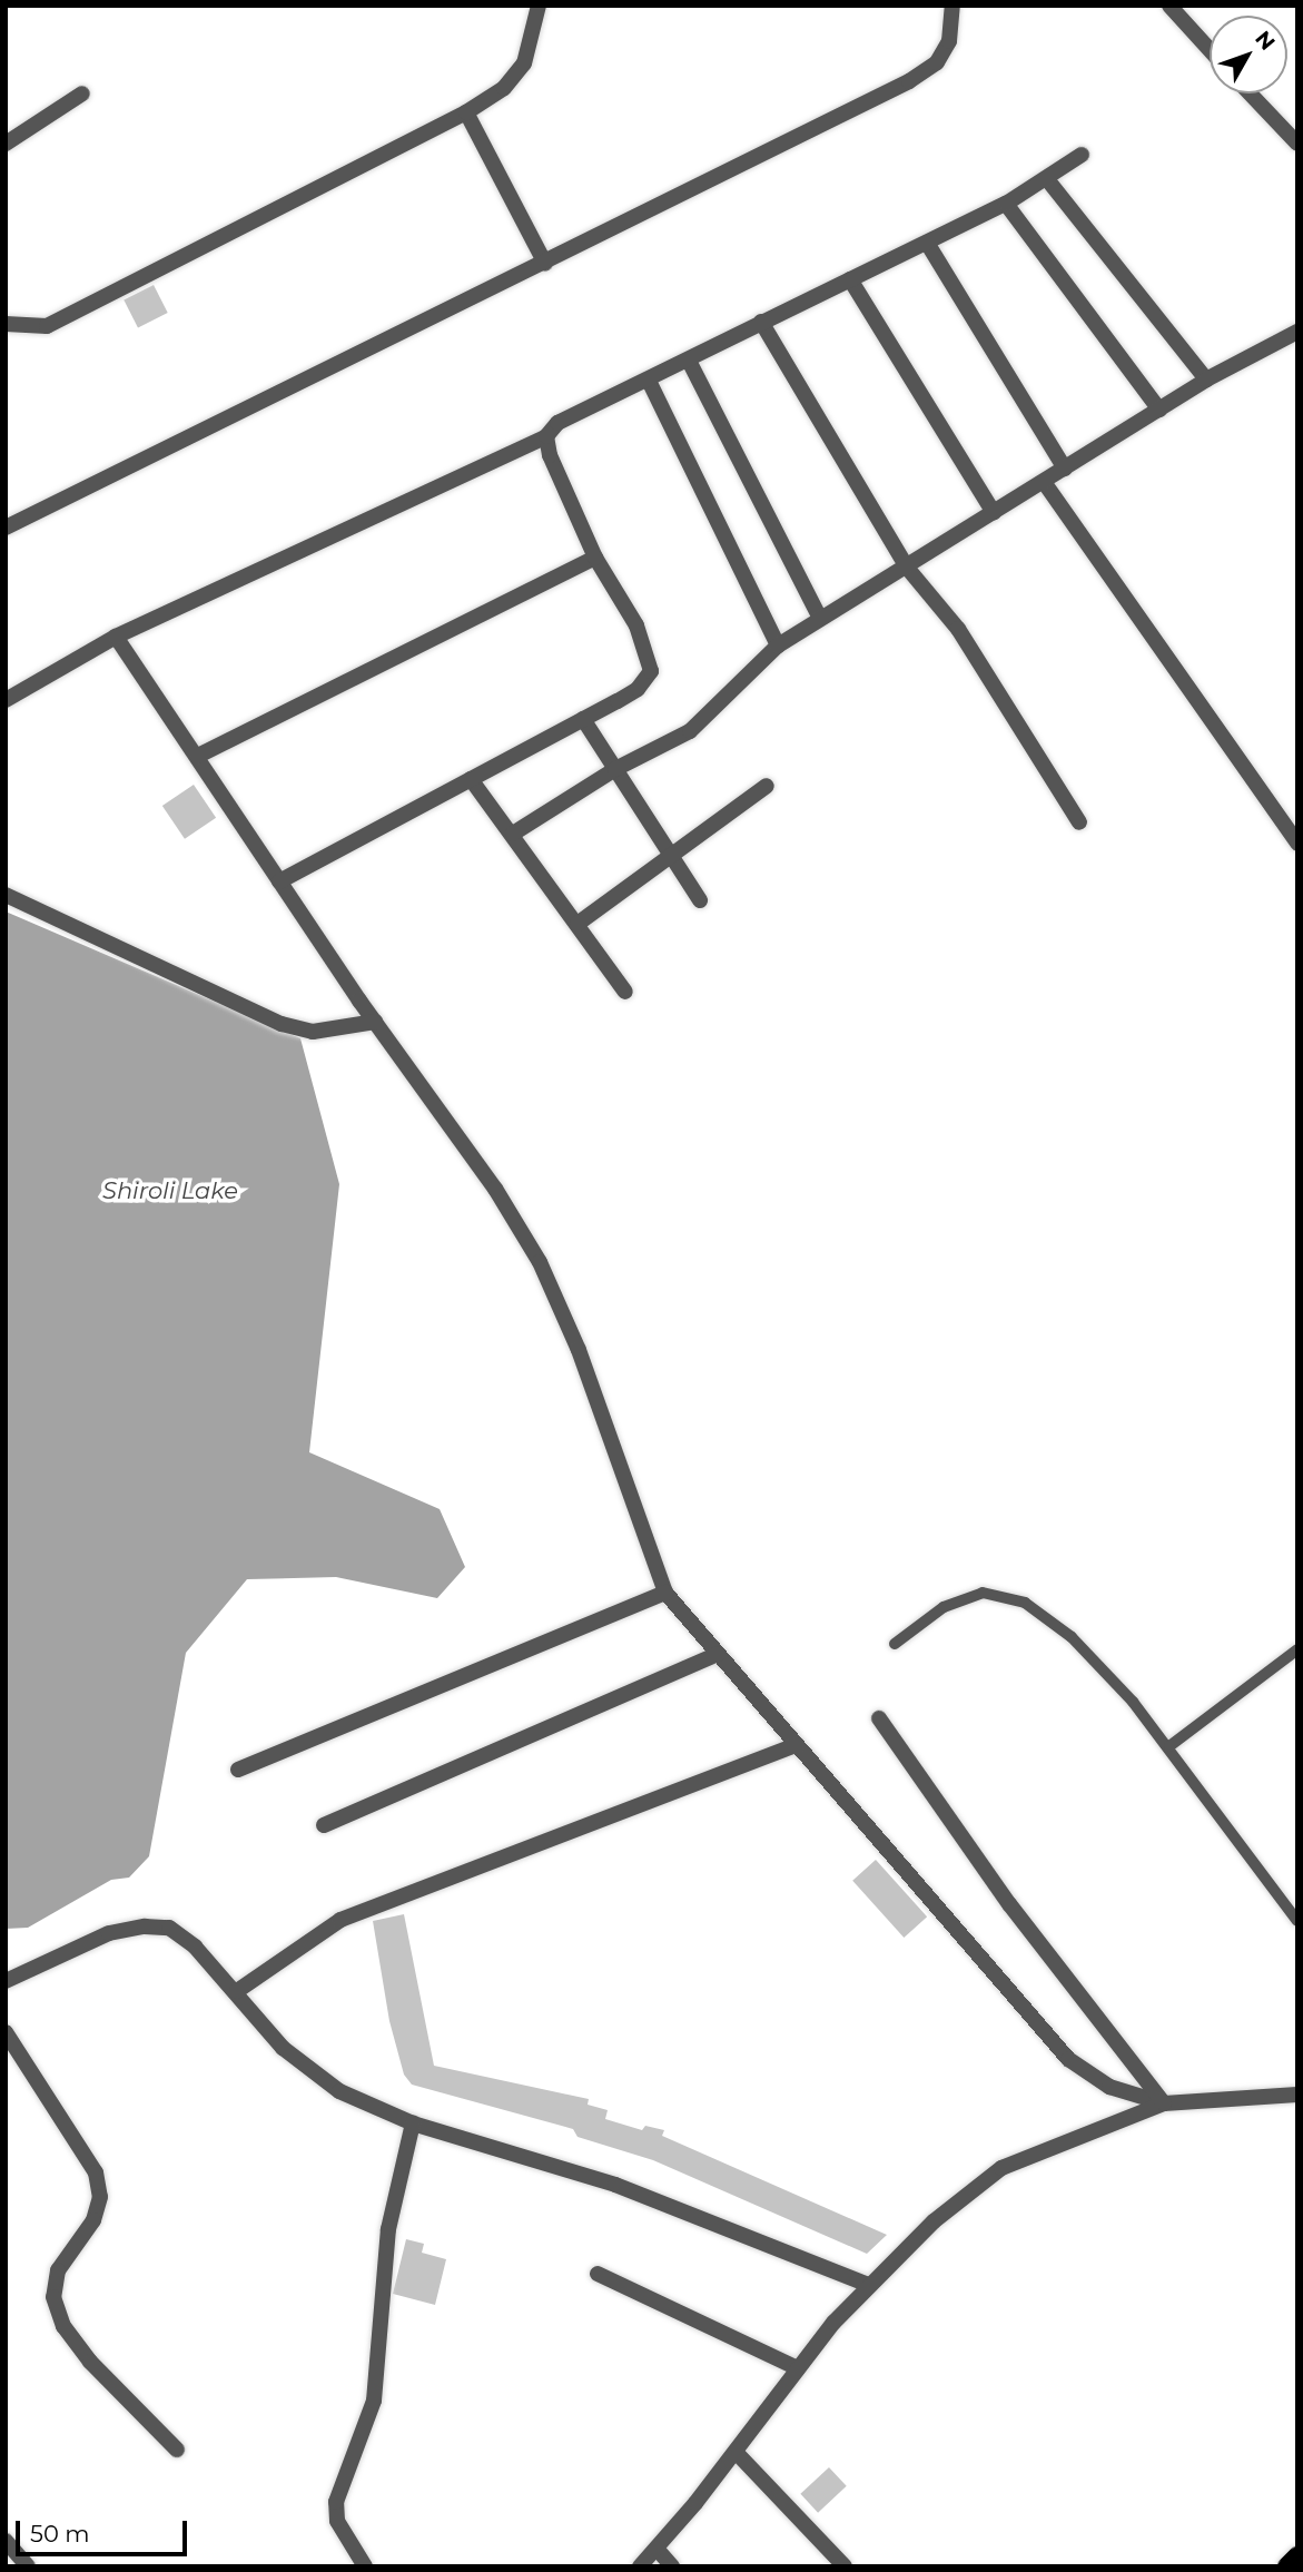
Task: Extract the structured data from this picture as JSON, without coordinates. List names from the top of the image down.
{
  "water": ["Shiroli Lake"],
  "scale_bar": "50 m",
  "north": "top right"
}
